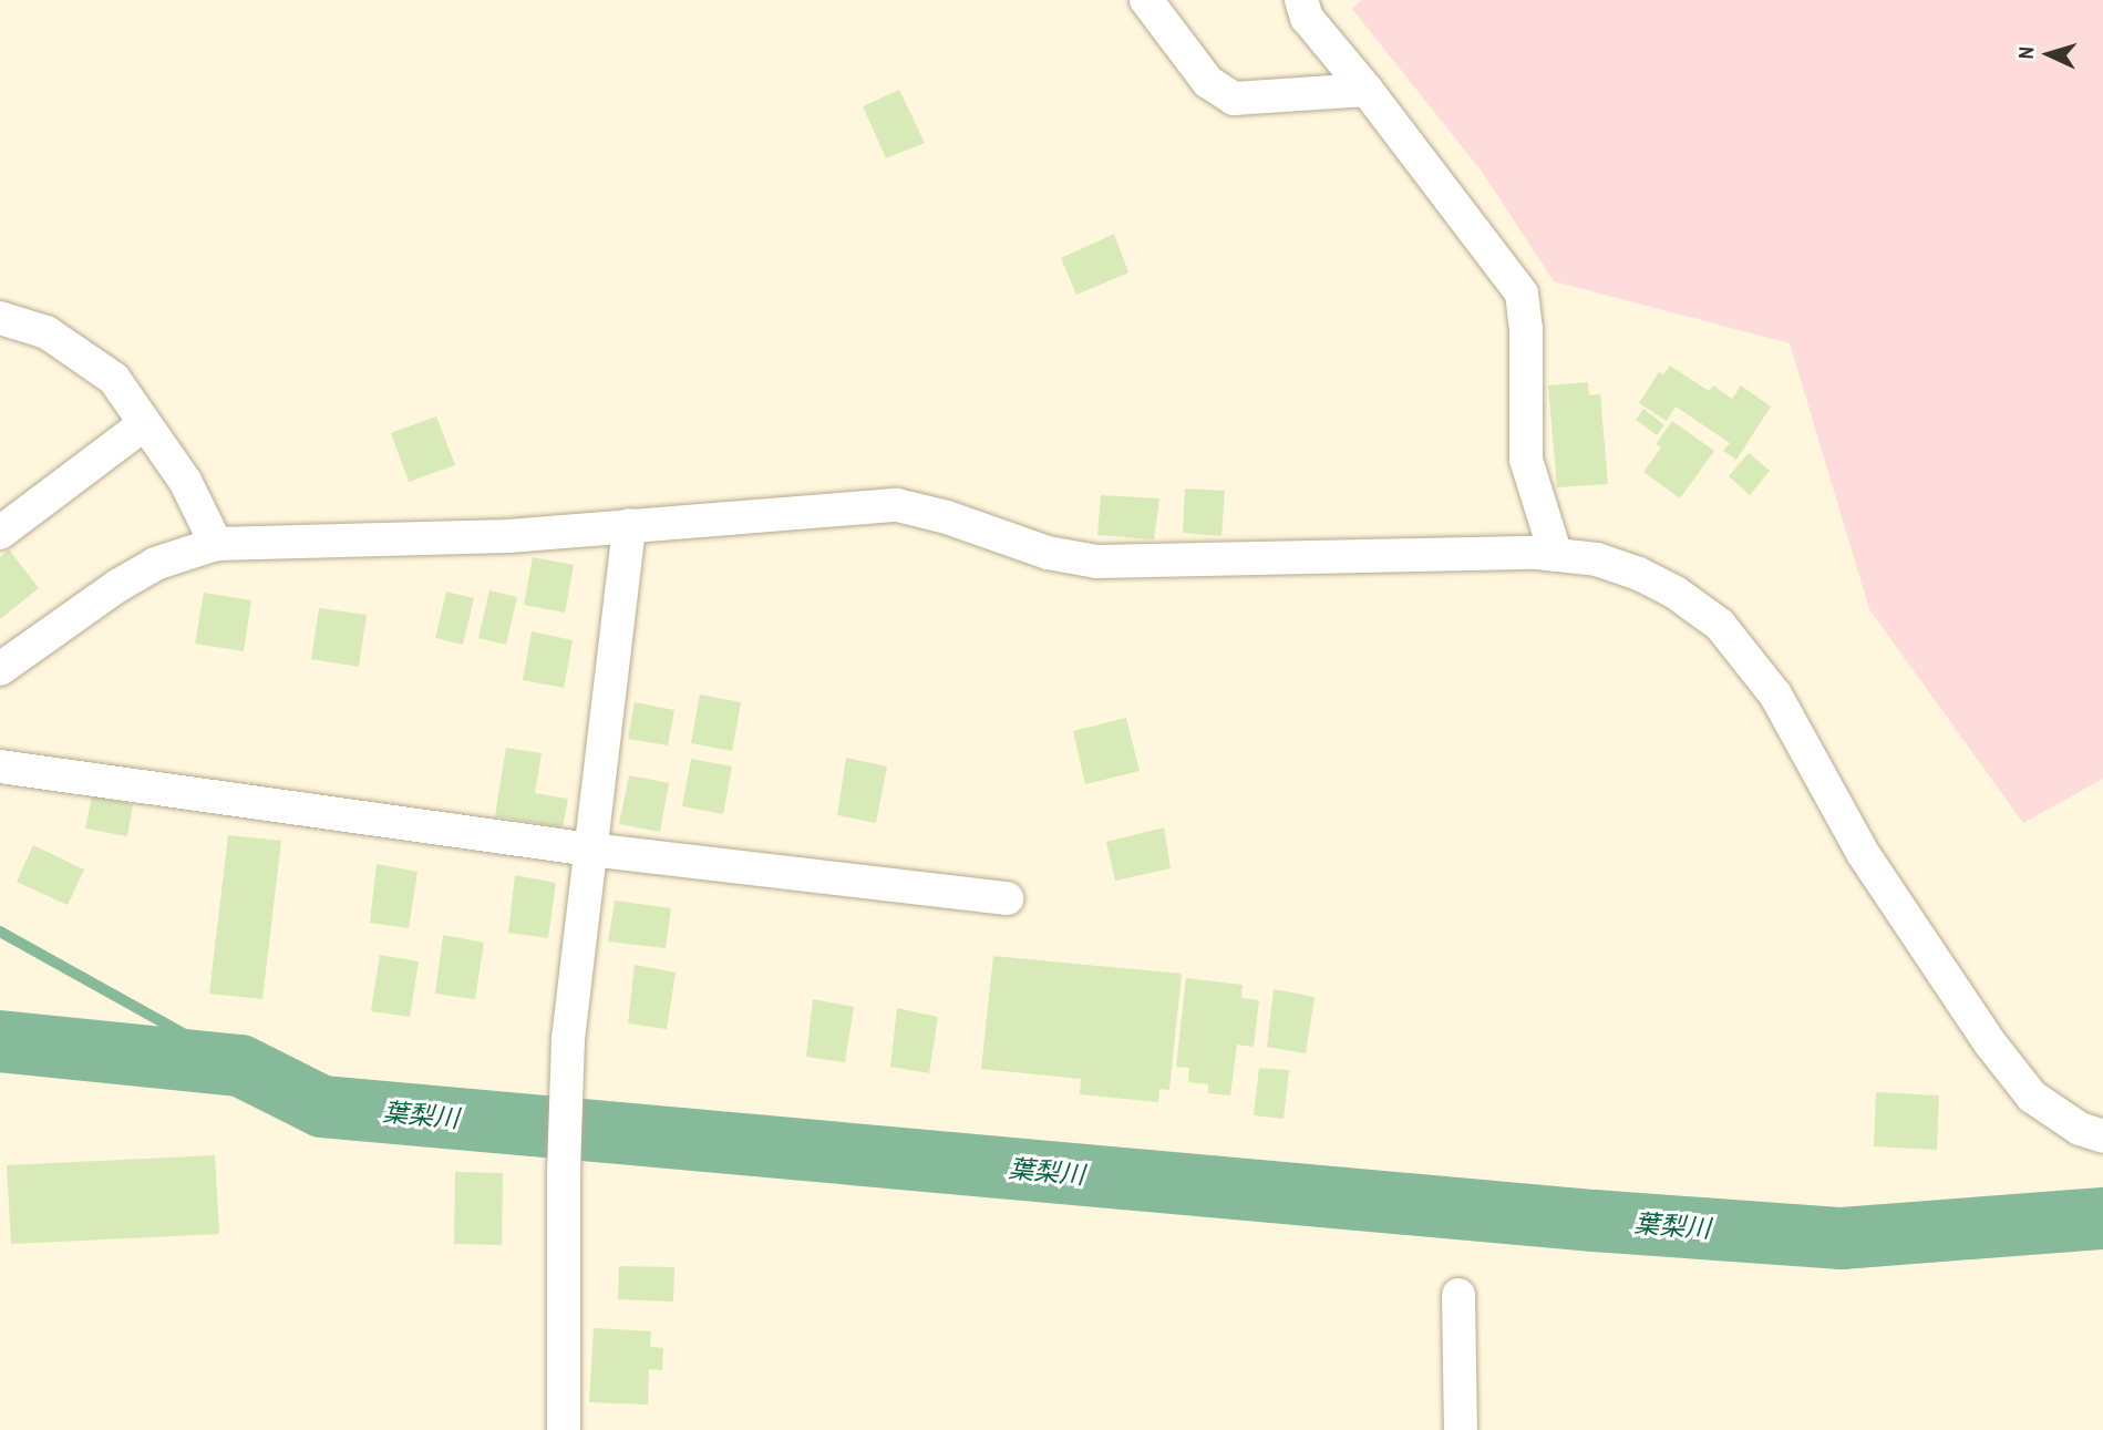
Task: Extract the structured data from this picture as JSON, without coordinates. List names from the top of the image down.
{
  "water": ["葉梨川"],
  "north": "left"
}
